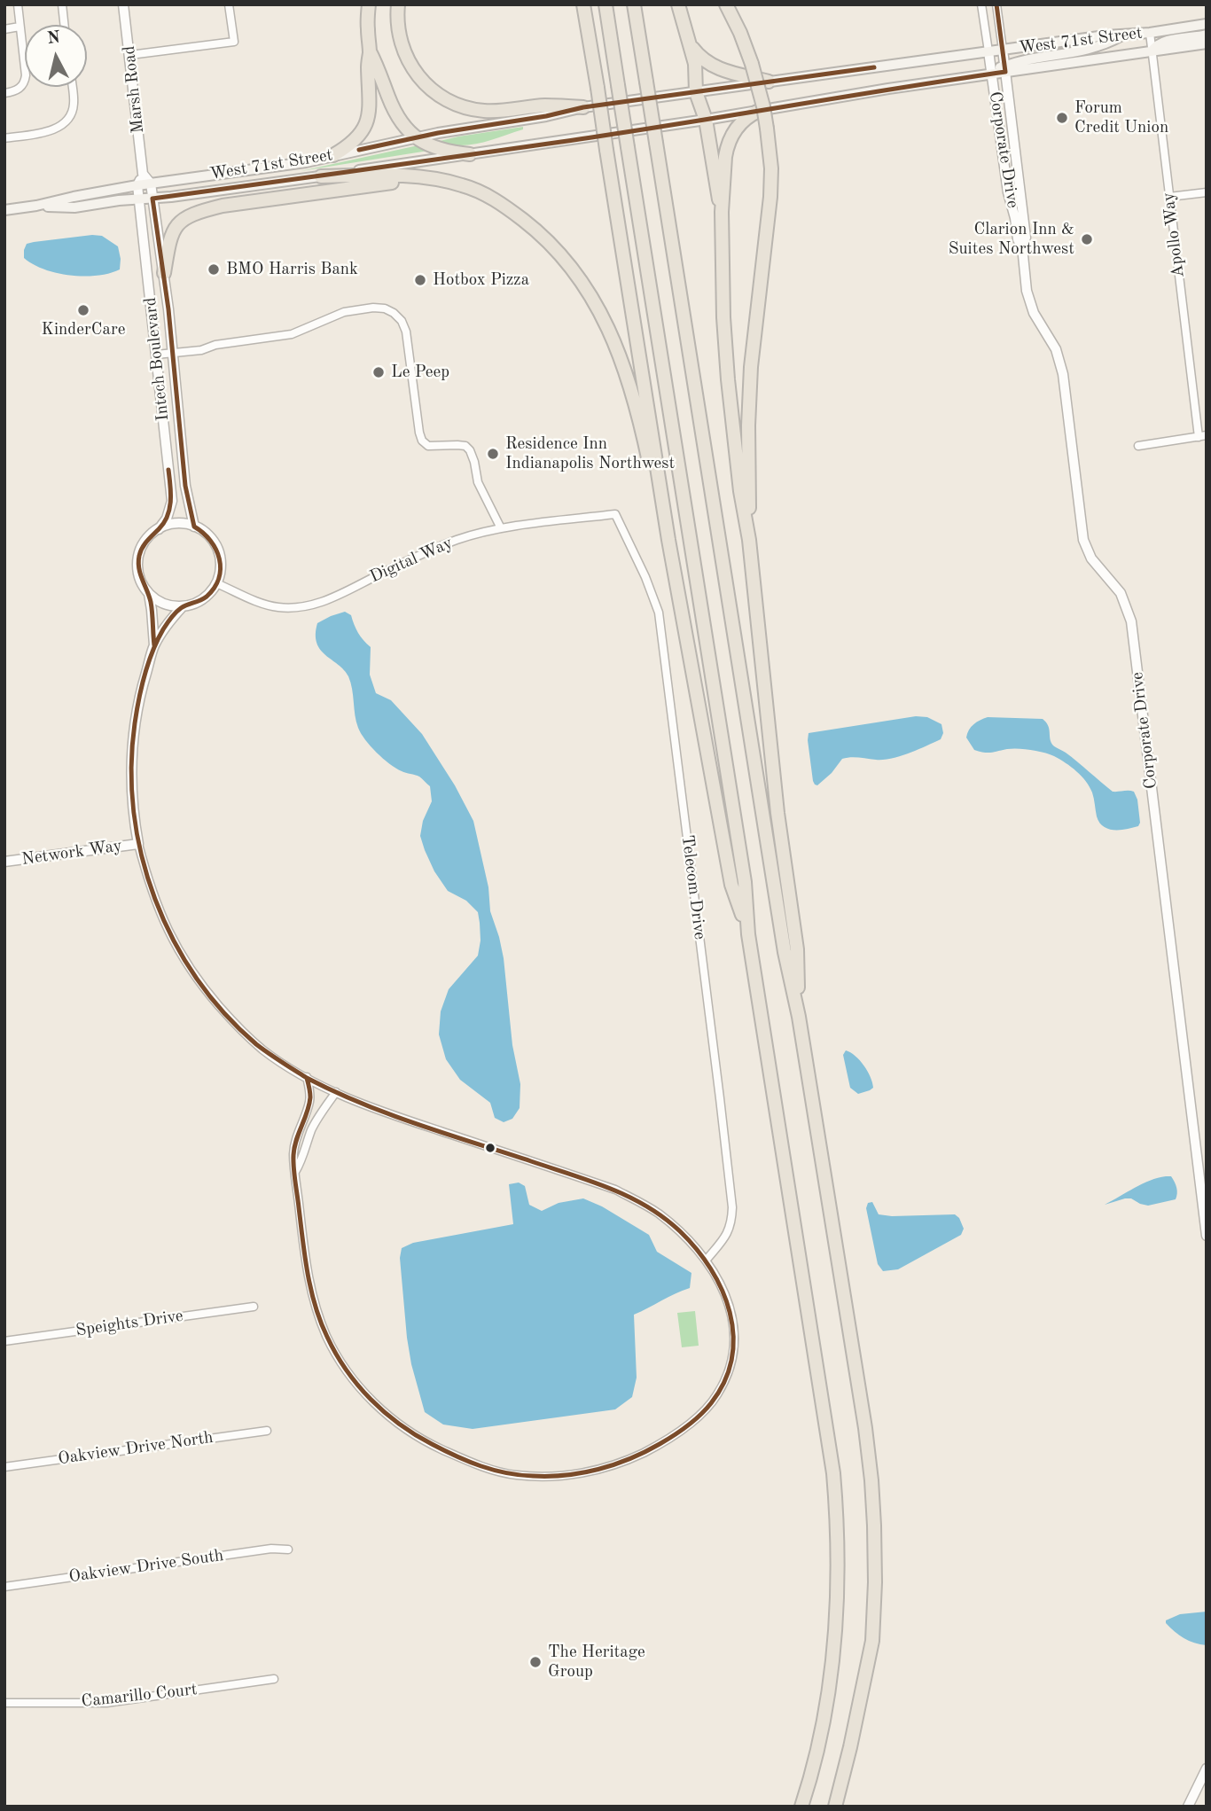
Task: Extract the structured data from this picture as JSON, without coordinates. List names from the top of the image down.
{
  "streets": {
    "main road": ["West 71st Street"],
    "street": [
      "Marsh Road",
      "Corporate Drive",
      "Apollo Way",
      "Intech Boulevard",
      "Digital Way",
      "Network Way",
      "Telecom Drive",
      "Speights Drive",
      "Oakview Drive North",
      "Oakview Drive South",
      "Camarillo Court"
    ]
  },
  "crossings": [
    ["West 71st Street", "Corporate Drive"],
    ["West 71st Street", "Apollo Way"],
    ["West 71st Street", "Intech Boulevard"],
    ["Intech Boulevard", "Digital Way"],
    ["Digital Way", "Telecom Drive"]
  ],
  "places": [
    "Forum Credit Union",
    "Clarion Inn & Suites Northwest",
    "BMO Harris Bank",
    "Hotbox Pizza",
    "KinderCare",
    "Le Peep",
    "Residence Inn Indianapolis Northwest",
    "The Heritage Group"
  ],
  "north": "top"
}
